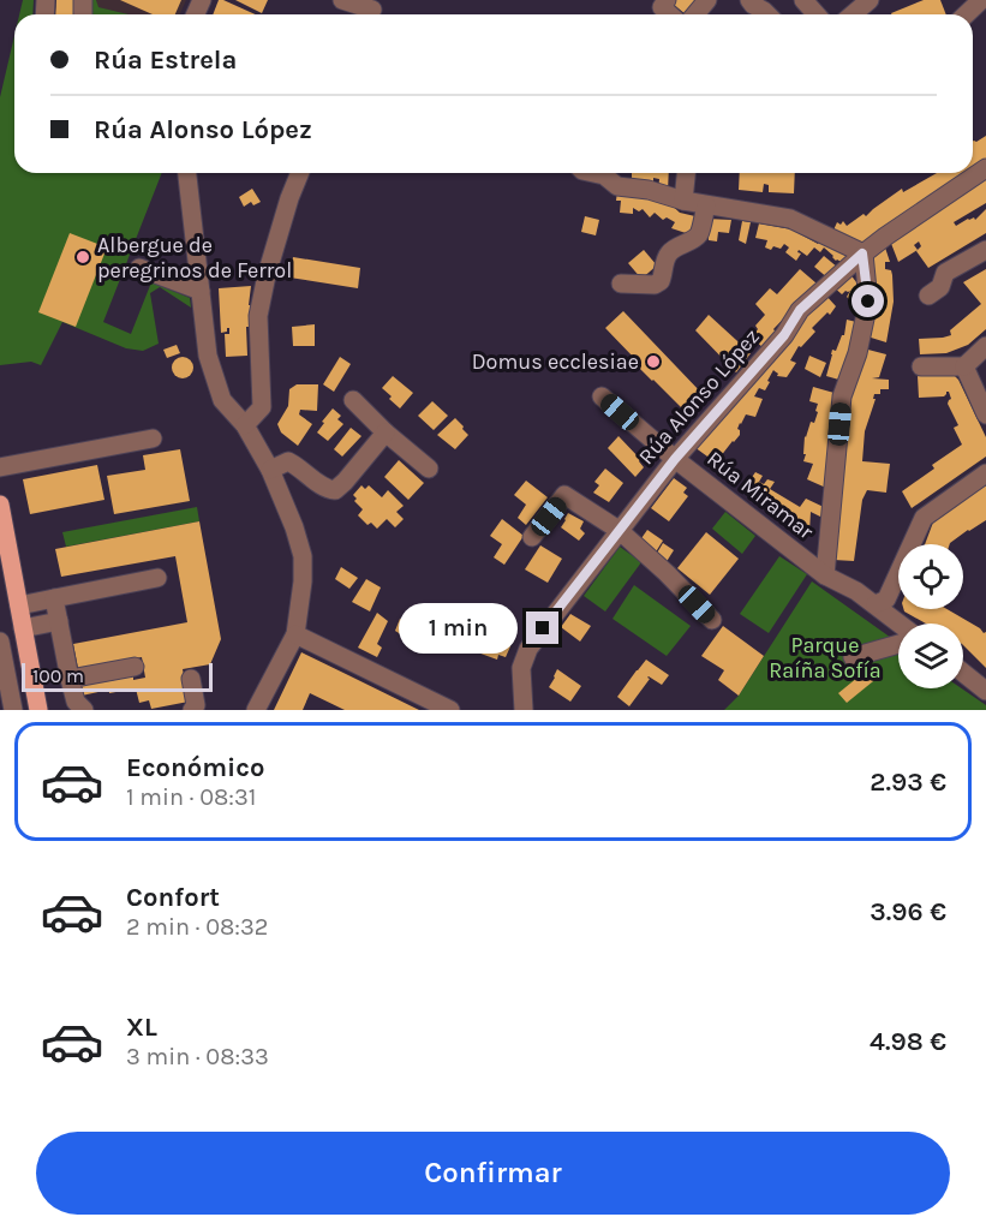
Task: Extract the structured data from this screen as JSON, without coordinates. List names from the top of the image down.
{
  "streets": {
    "street": ["Rúa Alonso López", "Rúa Miramar"]
  },
  "crossings": [
    ["Rúa Alonso López", "Rúa Miramar"]
  ],
  "parks": ["Parque Raíña Sofía"],
  "places": ["Albergue de peregrinos de Ferrol", "Domus ecclesiae"],
  "scale_bar": "100 m",
  "page": {
    "banner": ["Rúa Estrela", "Rúa Alonso López"],
    "bubble": "1 min",
    "scale": "100 m",
    "list": [
      {
        "name": "Económico",
        "note": "1 min · 08:31",
        "value": "2.93 €"
      },
      {
        "name": "Confort",
        "note": "2 min · 08:32",
        "value": "3.96 €"
      },
      {
        "name": "XL",
        "note": "3 min · 08:33",
        "value": "4.98 €"
      }
    ],
    "buttons": "Confirmar"
  }
}
